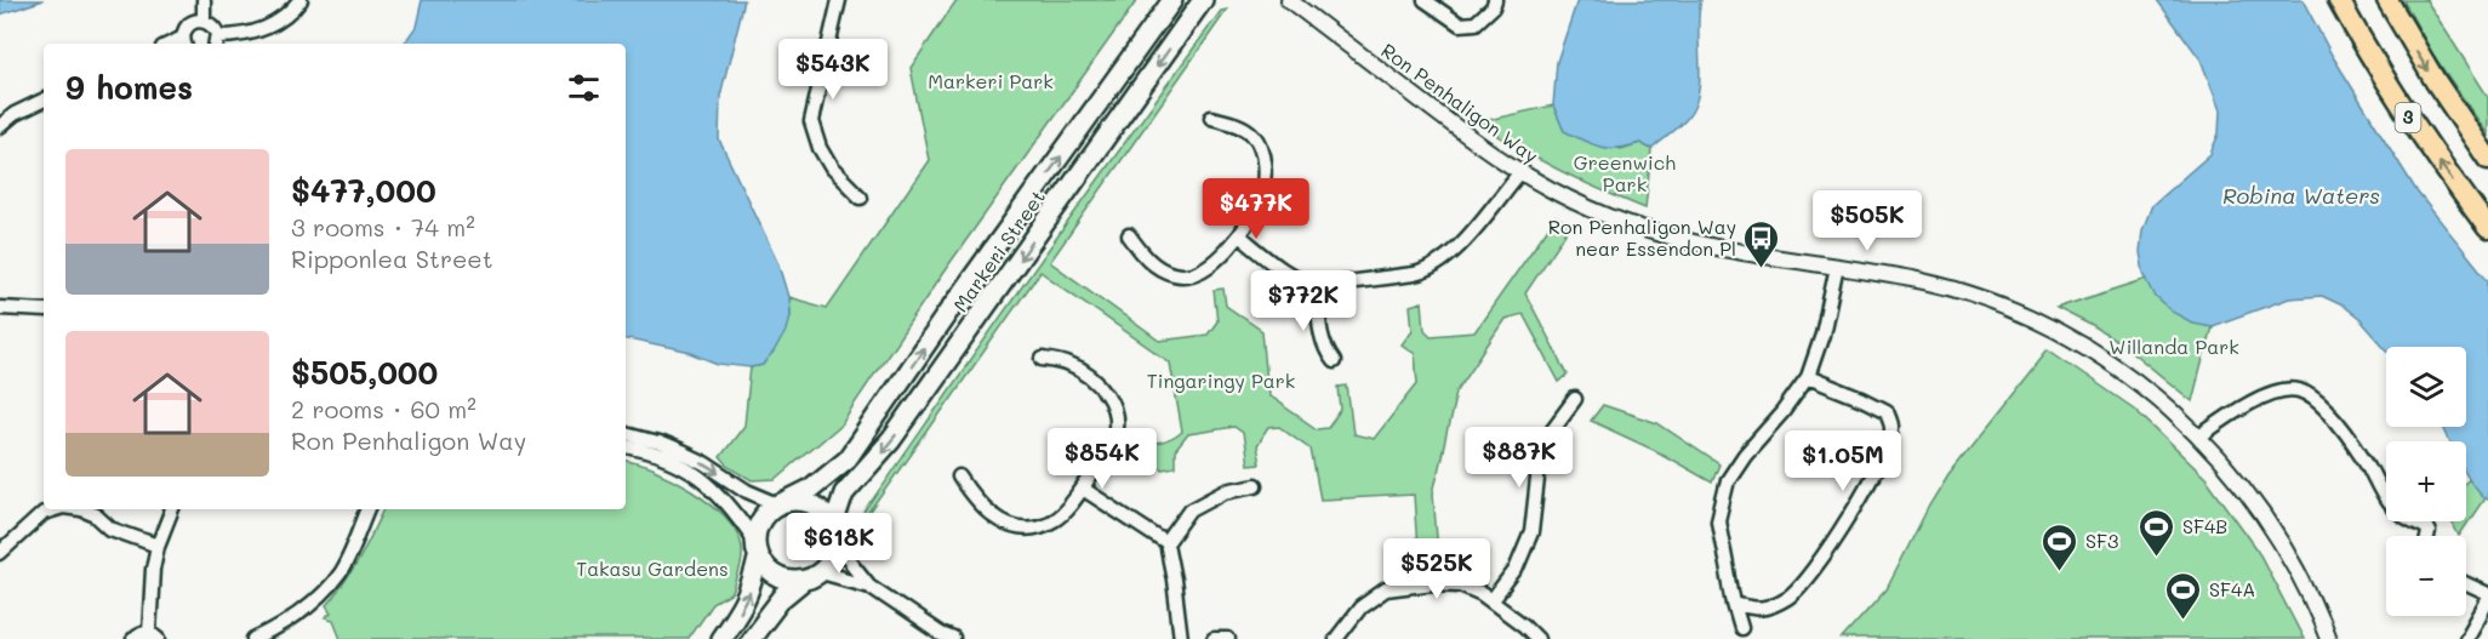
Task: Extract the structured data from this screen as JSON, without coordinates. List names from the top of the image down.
{
  "streets": {
    "main road": ["3", "Markeri Street"],
    "street": ["Ron Penhaligon Way"]
  },
  "water": ["Robina Waters"],
  "parks": [
    "Markeri Park",
    "Greenwich Park",
    "Willanda Park",
    "Tingaringy Park",
    "Takasu Gardens"
  ],
  "places": {
    "bus stop": ["Ron Penhaligon Way near Essendon Pl"],
    "sports": ["SF4B", "SF3", "SF4A"]
  },
  "page": {
    "price": [
      "$543K",
      "$477K",
      "$505K",
      "$772K",
      "$887K",
      "$854K",
      "$1.05M",
      "$618K",
      "$525K"
    ],
    "heading": "9 homes",
    "list": [
      {
        "name": "$477,000",
        "note": "3 rooms · 74 m² · Ripponlea Street"
      },
      {
        "name": "$505,000",
        "note": "2 rooms · 60 m² · Ron Penhaligon Way"
      }
    ],
    "map_buttons": ["+", "−"]
  }
}
